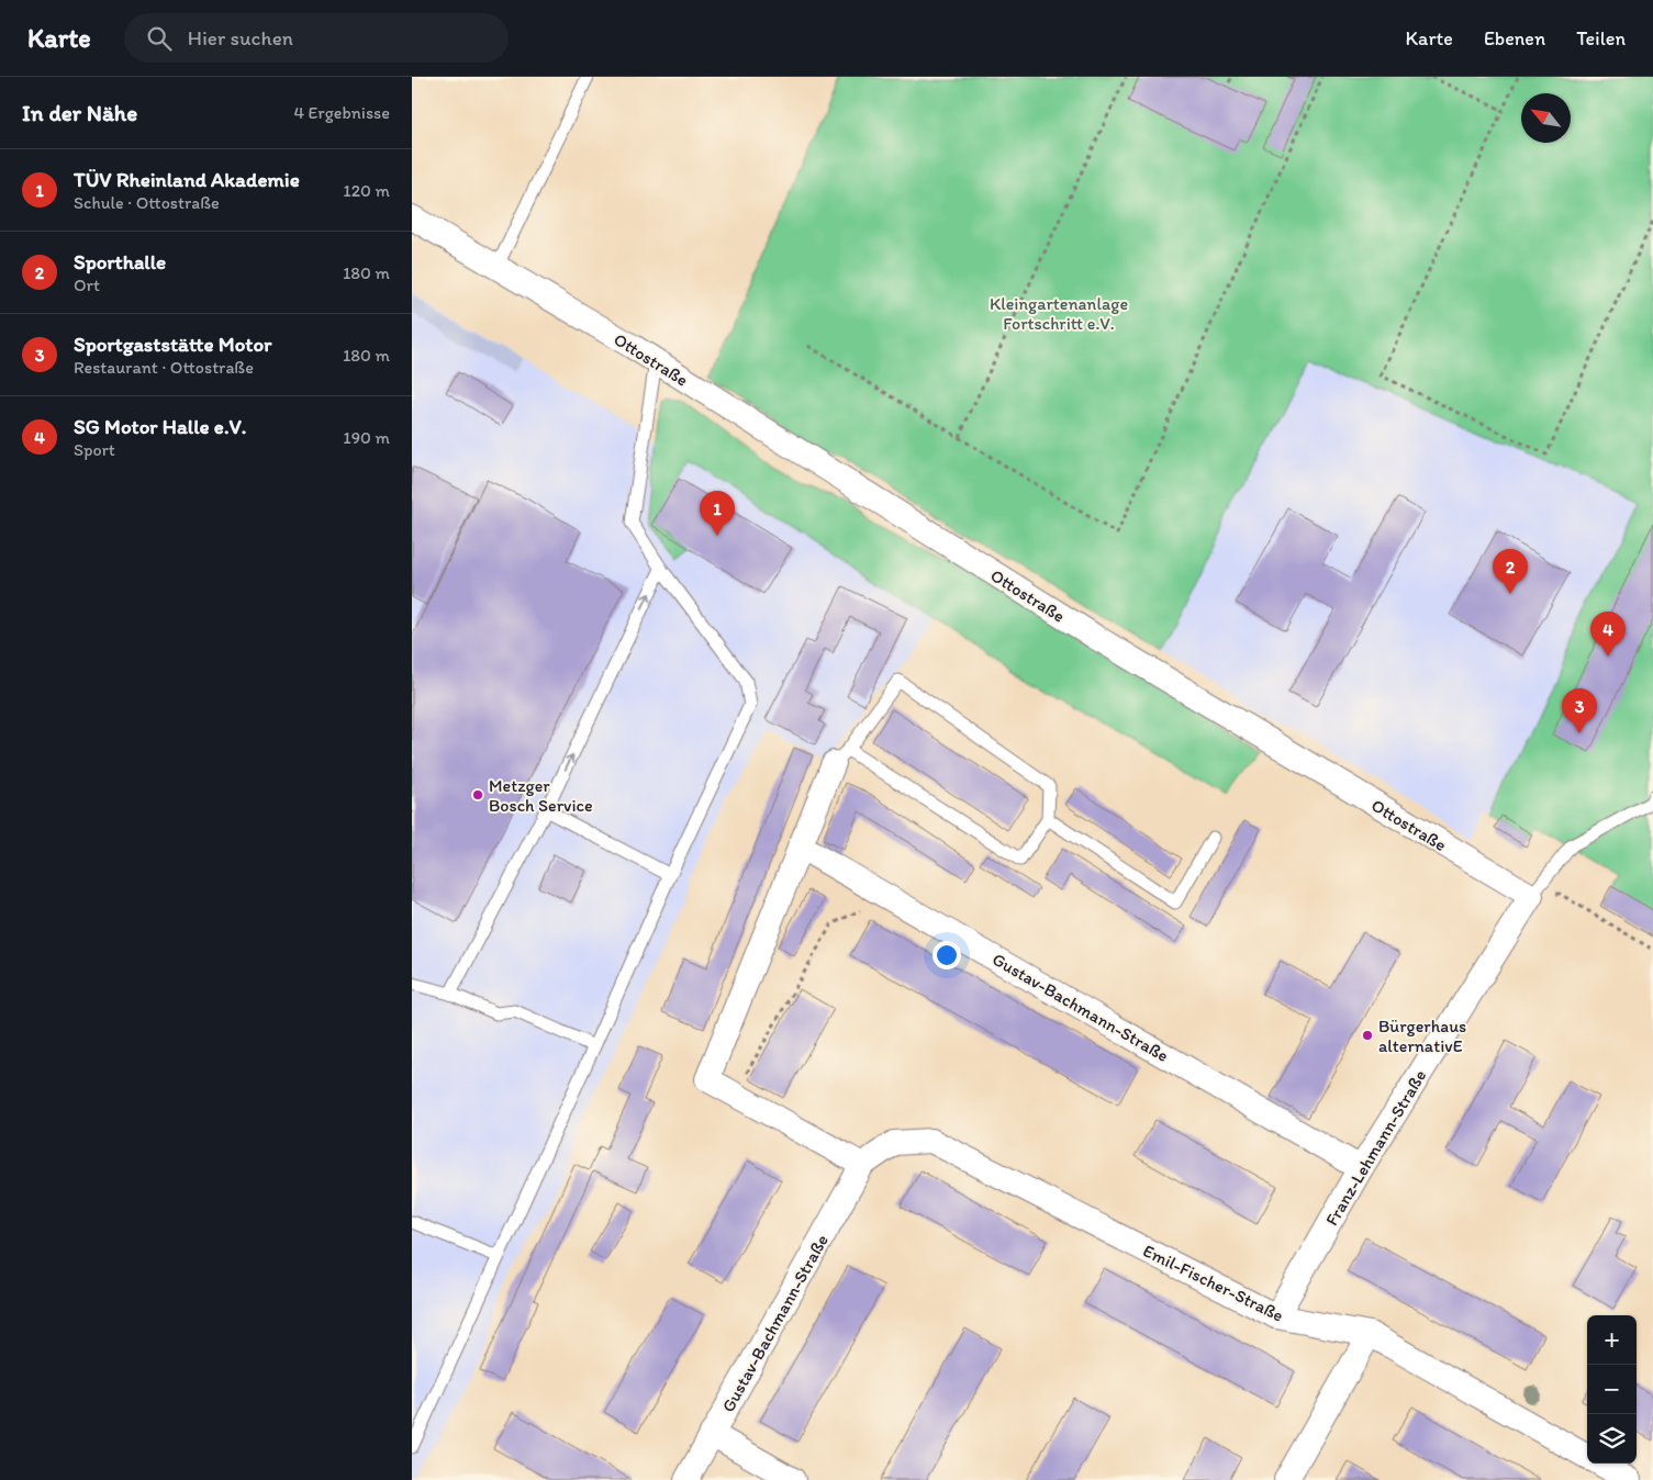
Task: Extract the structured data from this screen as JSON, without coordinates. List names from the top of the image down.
{
  "streets": {
    "street": [
      "Ottostraße",
      "Gustav-Bachmann-Straße",
      "Franz-Lehmann-Straße",
      "Emil-Fischer-Straße"
    ]
  },
  "crossings": [
    ["Ottostraße", "Franz-Lehmann-Straße"],
    ["Gustav-Bachmann-Straße", "Franz-Lehmann-Straße"],
    ["Gustav-Bachmann-Straße", "Emil-Fischer-Straße"],
    ["Franz-Lehmann-Straße", "Emil-Fischer-Straße"]
  ],
  "parks": ["Kleingartenanlage Fortschritt e.V."],
  "places": ["Metzger Bosch Service", "Bürgerhaus alternativE"],
  "north": "top left",
  "page": {
    "header": "Karte",
    "search": "Hier suchen",
    "nav": ["Karte", "Ebenen", "Teilen"],
    "heading": ["In der Nähe", "4 Ergebnisse"],
    "list": [
      {
        "mark": "1",
        "name": "TÜV Rheinland Akademie",
        "note": "Schule · Ottostraße",
        "value": "120 m"
      },
      {
        "mark": "2",
        "name": "Sporthalle",
        "note": "Ort",
        "value": "180 m"
      },
      {
        "mark": "3",
        "name": "Sportgaststätte Motor",
        "note": "Restaurant · Ottostraße",
        "value": "180 m"
      },
      {
        "mark": "4",
        "name": "SG Motor Halle e.V.",
        "note": "Sport",
        "value": "190 m"
      }
    ],
    "pins": [
      "1",
      "2",
      "4",
      "3"
    ],
    "map_buttons": ["+", "−"]
  }
}
